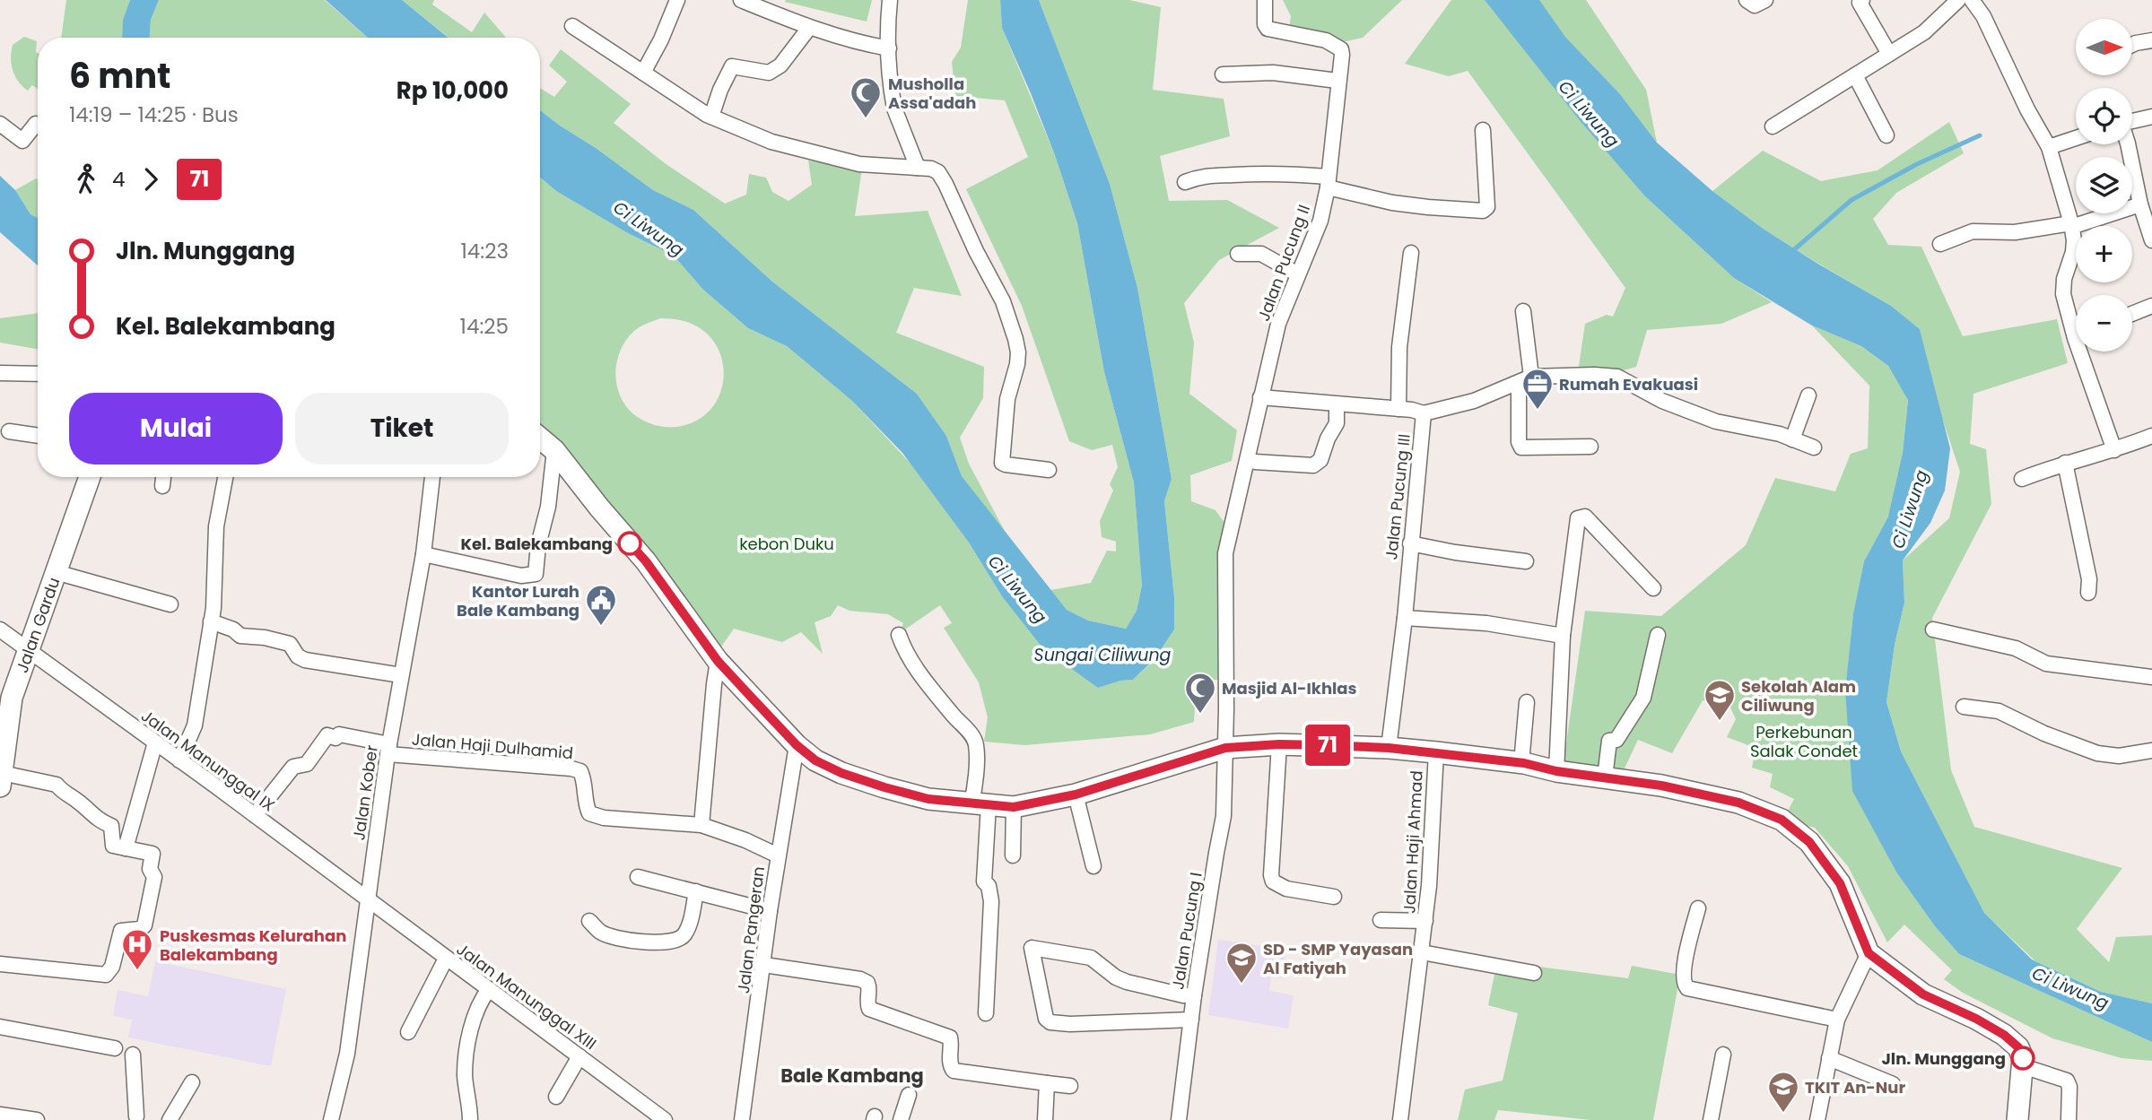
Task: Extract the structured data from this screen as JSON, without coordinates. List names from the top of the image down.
{
  "streets": {
    "street": [
      "Jalan Pucung II",
      "Jalan Pucung III",
      "Jalan Gardu",
      "Jalan Haji Dulhamid",
      "Jalan Manunggal IX",
      "Jalan Kober",
      "Jalan Haji Ahmad",
      "Jalan Pangeran",
      "Jalan Pucung I",
      "Jalan Manunggal XIII"
    ]
  },
  "crossings": [
    ["Jalan Pucung II", "Jalan Pucung I"],
    ["Jalan Gardu", "Jalan Manunggal IX"],
    ["Jalan Haji Dulhamid", "Jalan Kober"],
    ["Jalan Haji Dulhamid", "Jalan Pangeran"],
    ["Jalan Manunggal IX", "Jalan Kober"],
    ["Jalan Manunggal IX", "Jalan Manunggal XIII"],
    ["Jalan Kober", "Jalan Manunggal XIII"]
  ],
  "districts": ["Bale Kambang"],
  "water": ["Ci Liwung", "Sungai Ciliwung"],
  "parks": ["kebon Duku", "Perkebunan Salak Condet"],
  "places": {
    "mosque": ["Musholla Assa'adah", "Masjid Al-Ikhlas"],
    "office": ["Rumah Evakuasi"],
    "other": ["Kel. Balekambang", "Jln. Munggang"],
    "public building": ["Kantor Lurah Bale Kambang"],
    "school or university": ["Sekolah Alam Ciliwung", "SD - SMP Yayasan Al Fatiyah", "TKIT An-Nur"],
    "hospital": ["Puskesmas Kelurahan Balekambang"]
  },
  "lines": ["bus line 71"],
  "north": "right",
  "page": {
    "on_map": "71",
    "map_buttons": ["+", "−"],
    "heading": ["6 mnt", "14:19 – 14:25 · Bus", "Rp 10,000"],
    "legs": ["4", "71"],
    "list": [
      {
        "name": "Jln. Munggang",
        "value": "14:23"
      },
      {
        "name": "Kel. Balekambang",
        "value": "14:25"
      }
    ],
    "buttons": ["Mulai", "Tiket"]
  }
}
